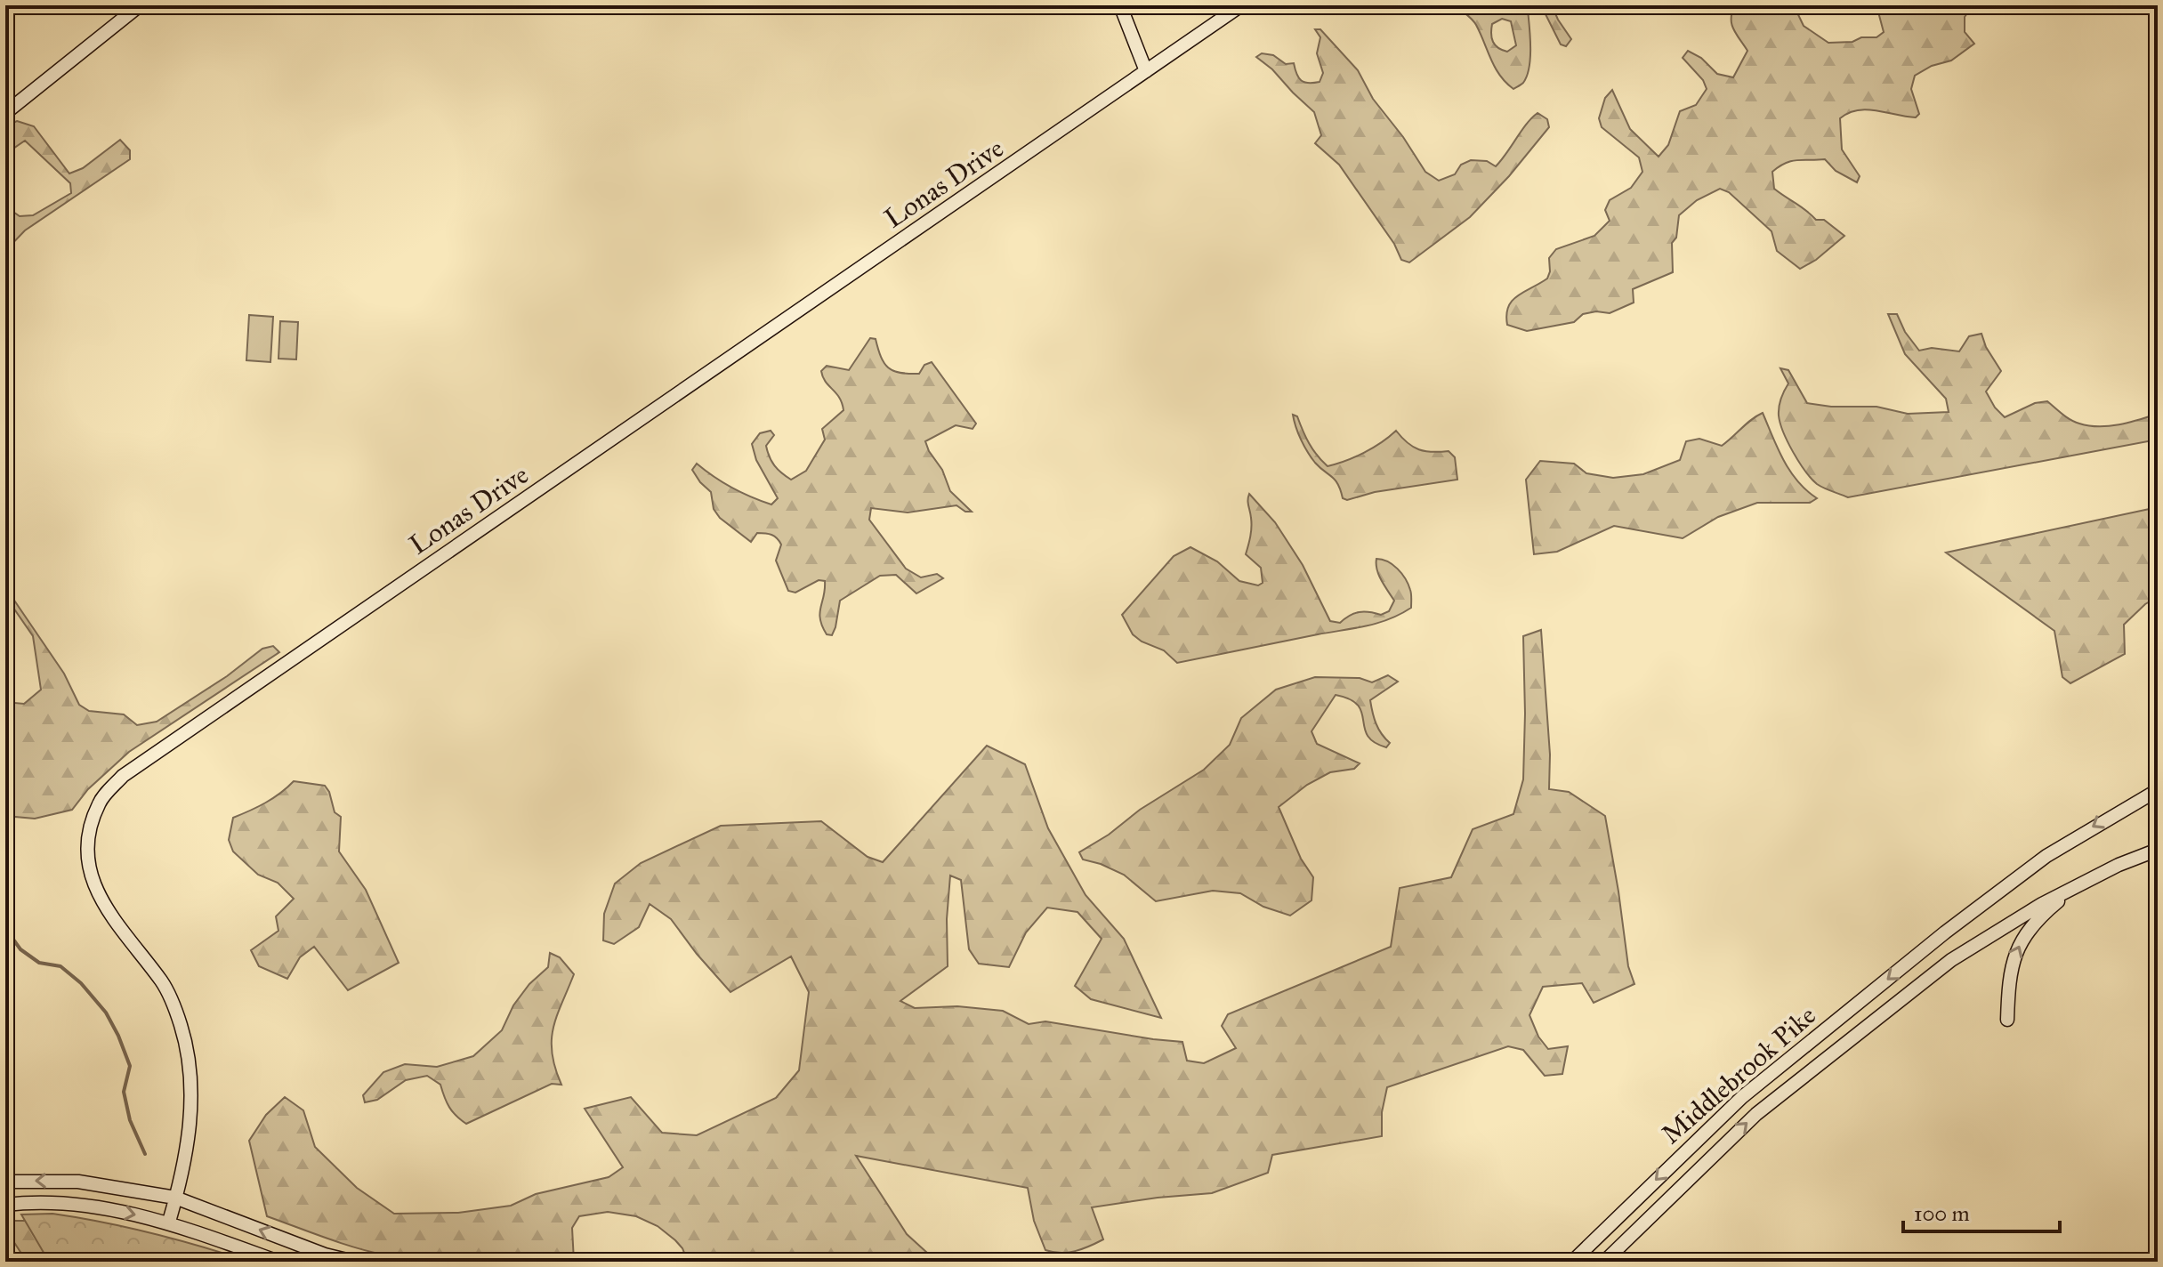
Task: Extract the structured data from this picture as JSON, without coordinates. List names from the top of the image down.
{
  "streets": {
    "main road": ["Lonas Drive", "Middlebrook Pike"]
  },
  "scale_bar": "100 m"
}
